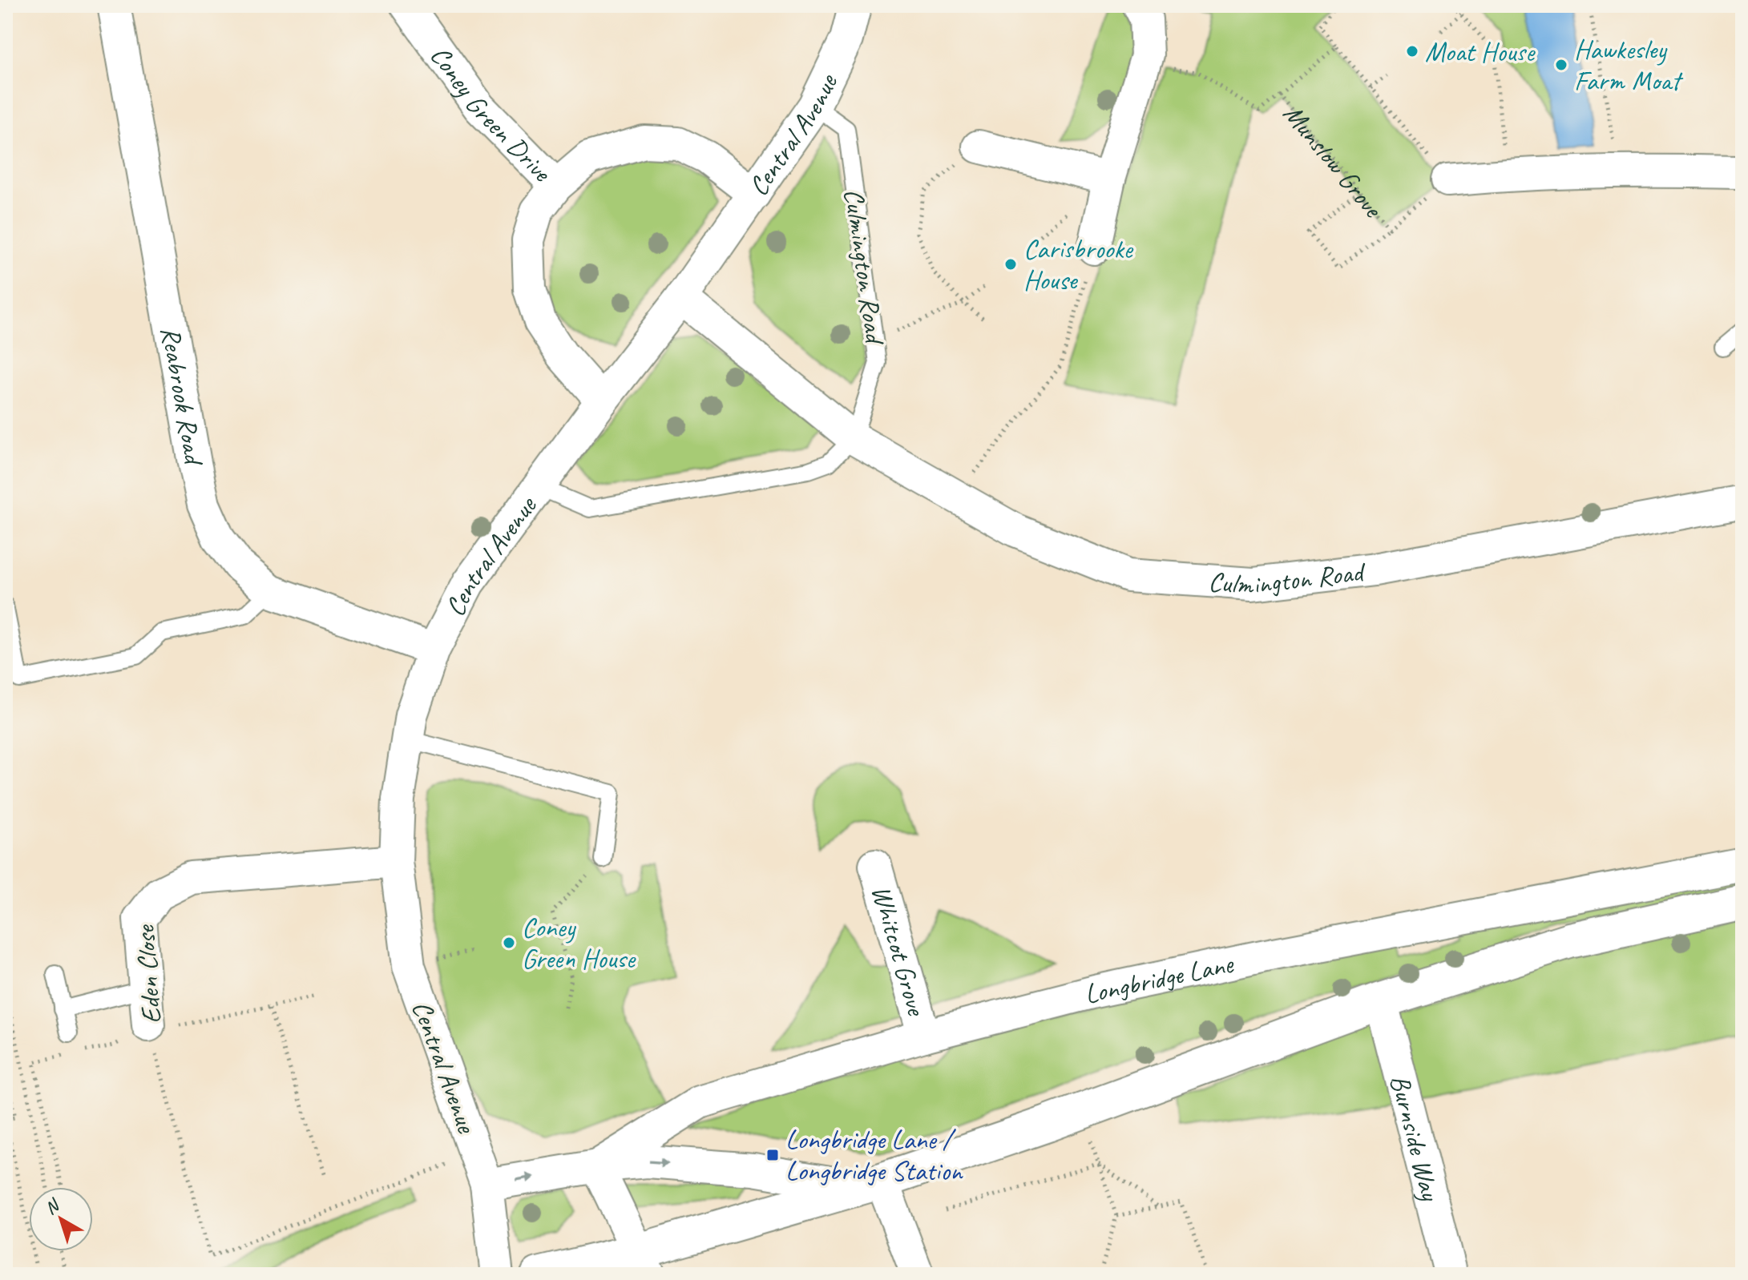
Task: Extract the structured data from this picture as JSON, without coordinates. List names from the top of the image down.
{
  "streets": {
    "street": [
      "Coney Green Drive",
      "Central Avenue",
      "Culmington Road",
      "Reabrook Road",
      "Whitcot Grove",
      "Eden Close",
      "Longbridge Lane",
      "Burnside Way"
    ],
    "path": ["Munslow Grove"]
  },
  "crossings": [
    ["Coney Green Drive", "Central Avenue"],
    ["Central Avenue", "Culmington Road"],
    ["Central Avenue", "Reabrook Road"],
    ["Central Avenue", "Eden Close"],
    ["Central Avenue", "Longbridge Lane"],
    ["Whitcot Grove", "Longbridge Lane"],
    ["Longbridge Lane", "Burnside Way"]
  ],
  "places": {
    "other": [
      "Moat House",
      "Hawkesley Farm Moat",
      "Carisbrooke House",
      "Coney Green House"
    ],
    "transit": ["Longbridge Lane / Longbridge Station"]
  },
  "north": "top left"
}
